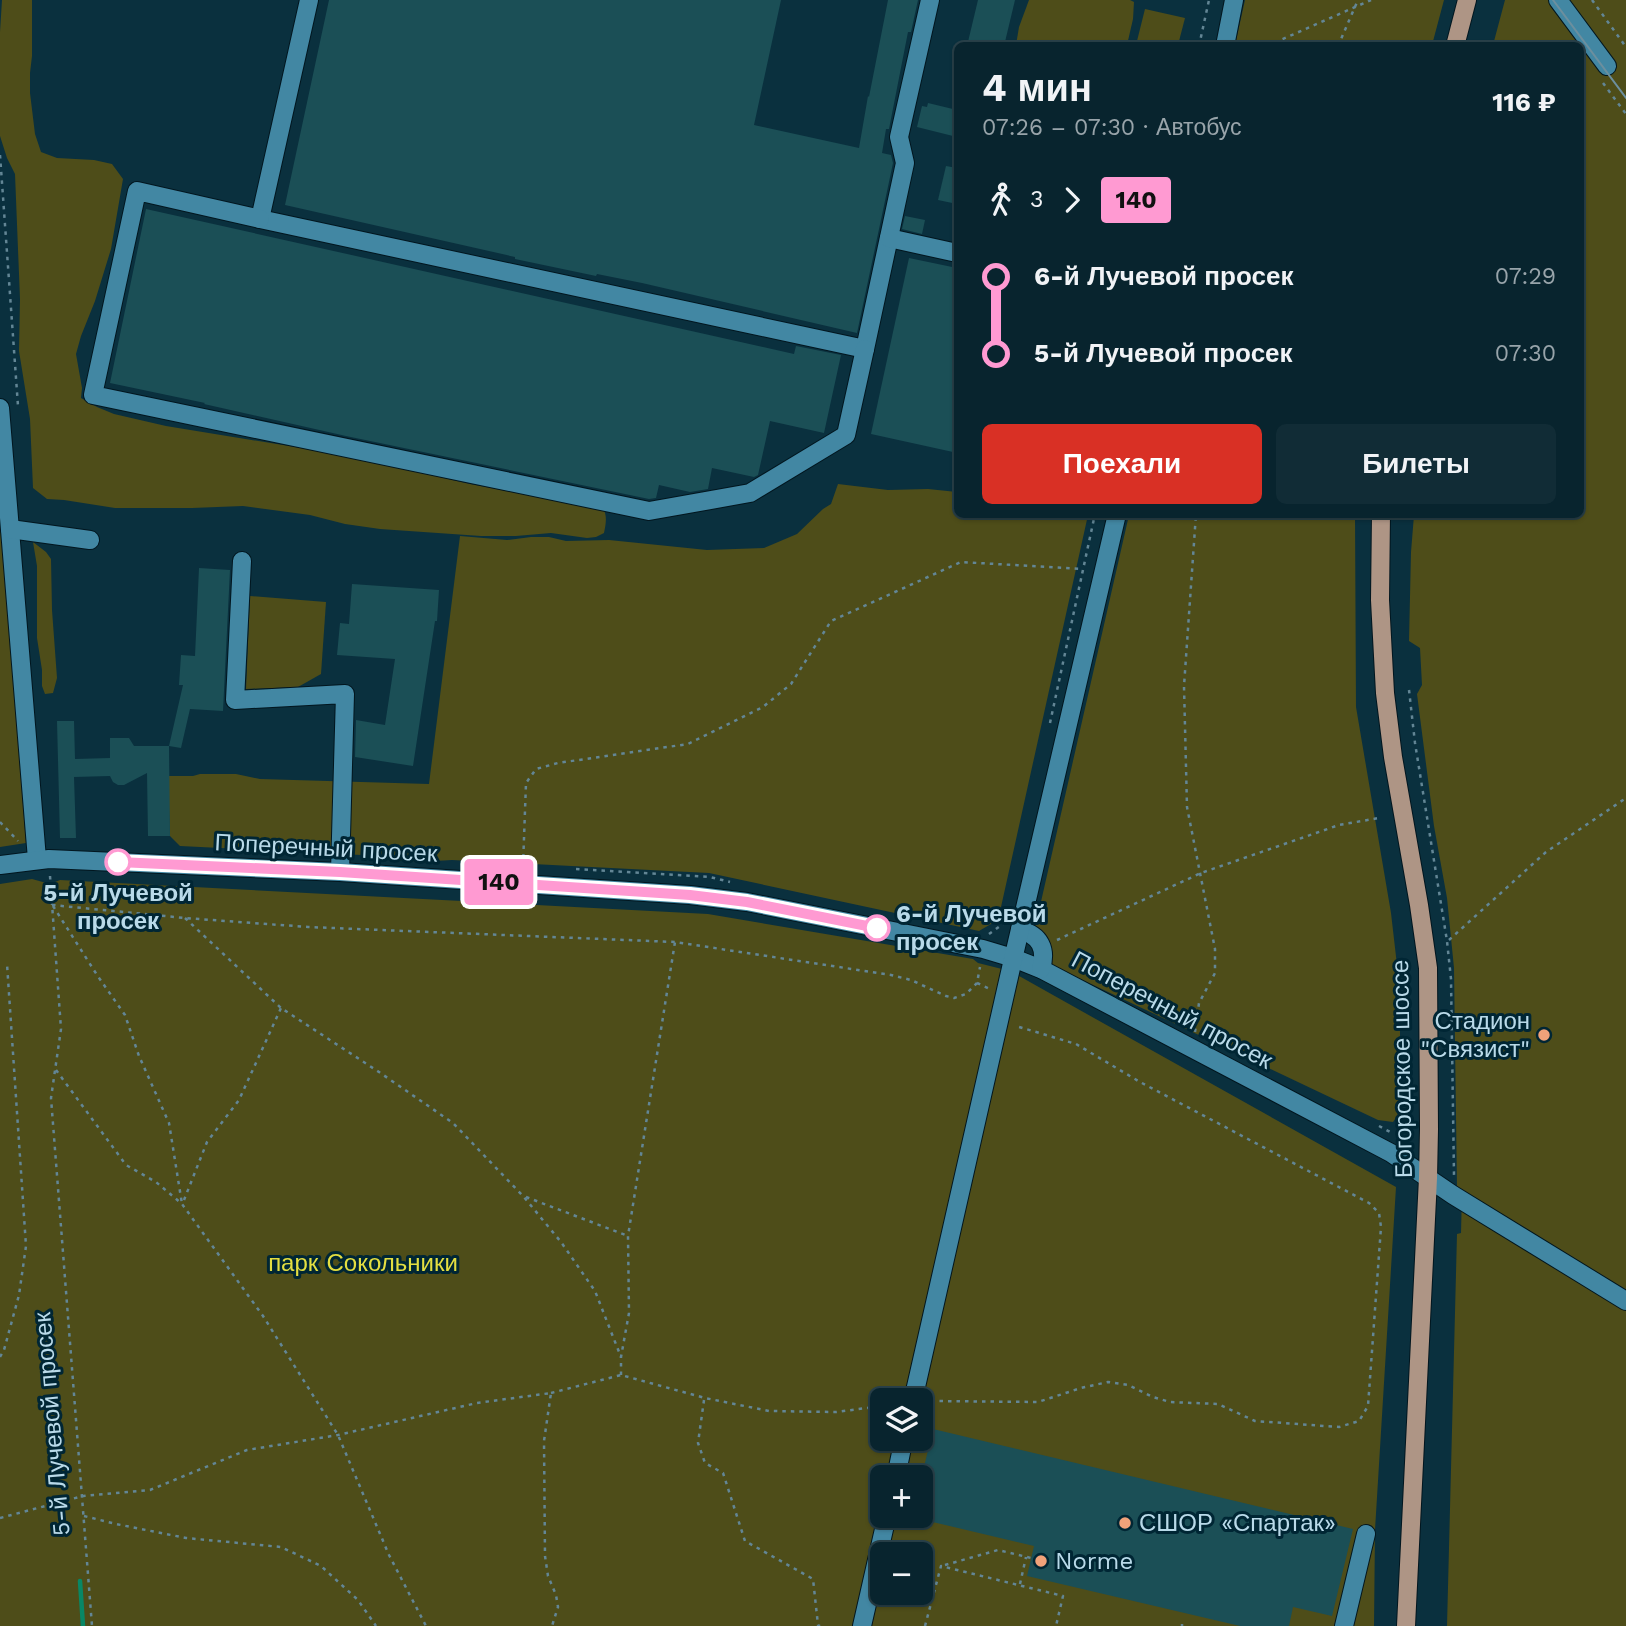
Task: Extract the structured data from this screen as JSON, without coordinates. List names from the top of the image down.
{
  "streets": {
    "main road": ["Богородское шоссе"],
    "street": ["Поперечный просек"],
    "path": ["5-й Лучевой просек"]
  },
  "crossings": [
    ["Поперечный просек", "Богородское шоссе"],
    ["Поперечный просек", "5-й Лучевой просек"]
  ],
  "parks": ["парк Сокольники"],
  "places": [
    "5-й Лучевой просек",
    "6-й Лучевой просек",
    "Стадион \"Связист\"",
    "СШОР «Спартак»",
    "Norme"
  ],
  "lines": ["bus line 140"],
  "page": {
    "on_map": "140",
    "heading": ["4 мин", "07:26 – 07:30 · Автобус", "116 ₽"],
    "legs": ["3", "140"],
    "list": [
      {
        "name": "6-й Лучевой просек",
        "value": "07:29"
      },
      {
        "name": "5-й Лучевой просек",
        "value": "07:30"
      }
    ],
    "buttons": ["Поехали", "Билеты"],
    "map_buttons": ["+", "−"]
  }
}
